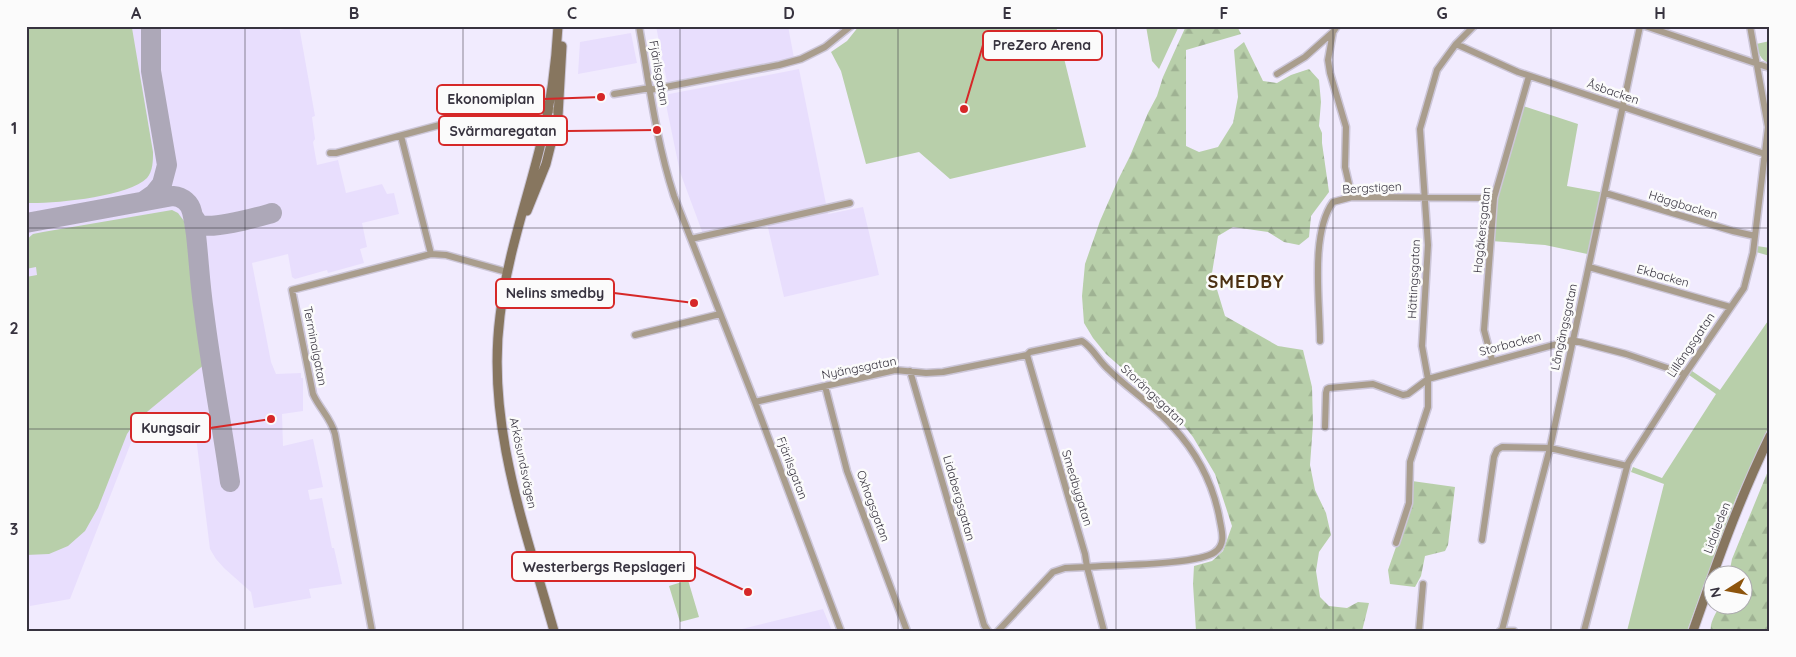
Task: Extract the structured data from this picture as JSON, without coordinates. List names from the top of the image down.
{
  "streets": {
    "main road": ["Arkösundsvägen", "Lidaleden"],
    "street": [
      "Fjärilsgatan",
      "Åsbacken",
      "Bergstigen",
      "Häggbacken",
      "Hagåkersgatan",
      "Ekbacken",
      "Hättingsgatan",
      "Långängsgatan",
      "Storbacken",
      "Lillängsgatan",
      "Terminalgatan",
      "Nyängsgatan",
      "Storängsgatan",
      "Smedbygatan",
      "Lidabergsgatan",
      "Oxhagsgatan"
    ]
  },
  "crossings": [
    ["Fjärilsgatan", "Nyängsgatan"],
    ["Åsbacken", "Hagåkersgatan"],
    ["Åsbacken", "Hättingsgatan"],
    ["Åsbacken", "Långängsgatan"],
    ["Åsbacken", "Lillängsgatan"],
    ["Bergstigen", "Hagåkersgatan"],
    ["Bergstigen", "Hättingsgatan"],
    ["Häggbacken", "Långängsgatan"],
    ["Häggbacken", "Lillängsgatan"],
    ["Hagåkersgatan", "Storbacken"],
    ["Ekbacken", "Långängsgatan"],
    ["Ekbacken", "Lillängsgatan"],
    ["Hättingsgatan", "Storbacken"],
    ["Långängsgatan", "Storbacken"],
    ["Storbacken", "Lillängsgatan"],
    ["Terminalgatan", "Arkösundsvägen"],
    ["Nyängsgatan", "Storängsgatan"],
    ["Nyängsgatan", "Smedbygatan"],
    ["Nyängsgatan", "Lidabergsgatan"],
    ["Nyängsgatan", "Oxhagsgatan"],
    ["Storängsgatan", "Smedbygatan"]
  ],
  "districts": ["SMEDBY"],
  "places": [
    "Ekonomiplan",
    "PreZero Arena",
    "Svärmaregatan",
    "Nelins smedby",
    "Kungsair",
    "Westerbergs Repslageri"
  ],
  "north": "left",
  "grid": {
    "columns": [
      "A",
      "B",
      "C",
      "D",
      "E",
      "F",
      "G",
      "H"
    ],
    "rows": ["1", "2", "3"]
  }
}
